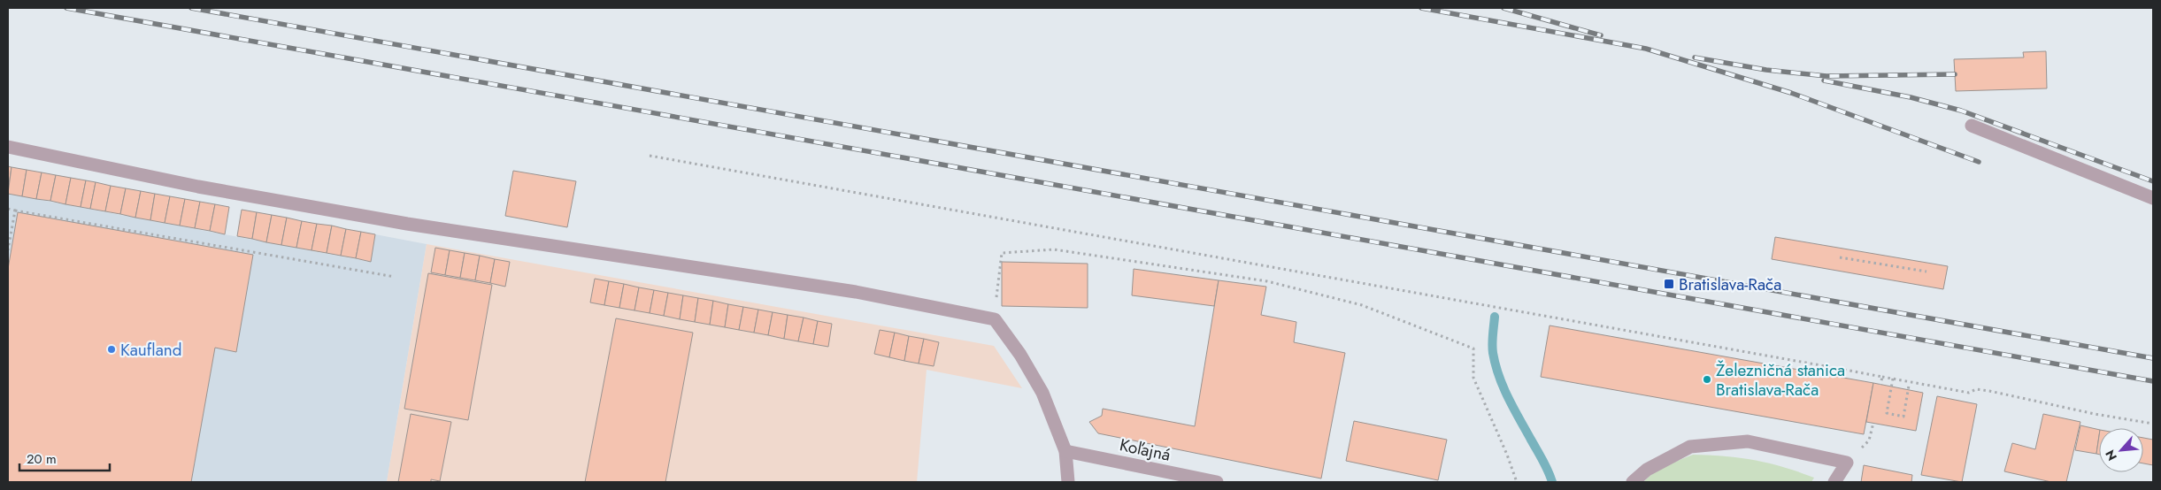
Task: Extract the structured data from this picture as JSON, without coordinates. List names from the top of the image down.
{
  "streets": {
    "street": ["Koľajná"]
  },
  "places": {
    "transit": ["Bratislava-Rača"],
    "other": ["Kaufland", "Železničná stanica Bratislava-Rača"]
  },
  "scale_bar": "20 m",
  "north": "bottom left"
}
